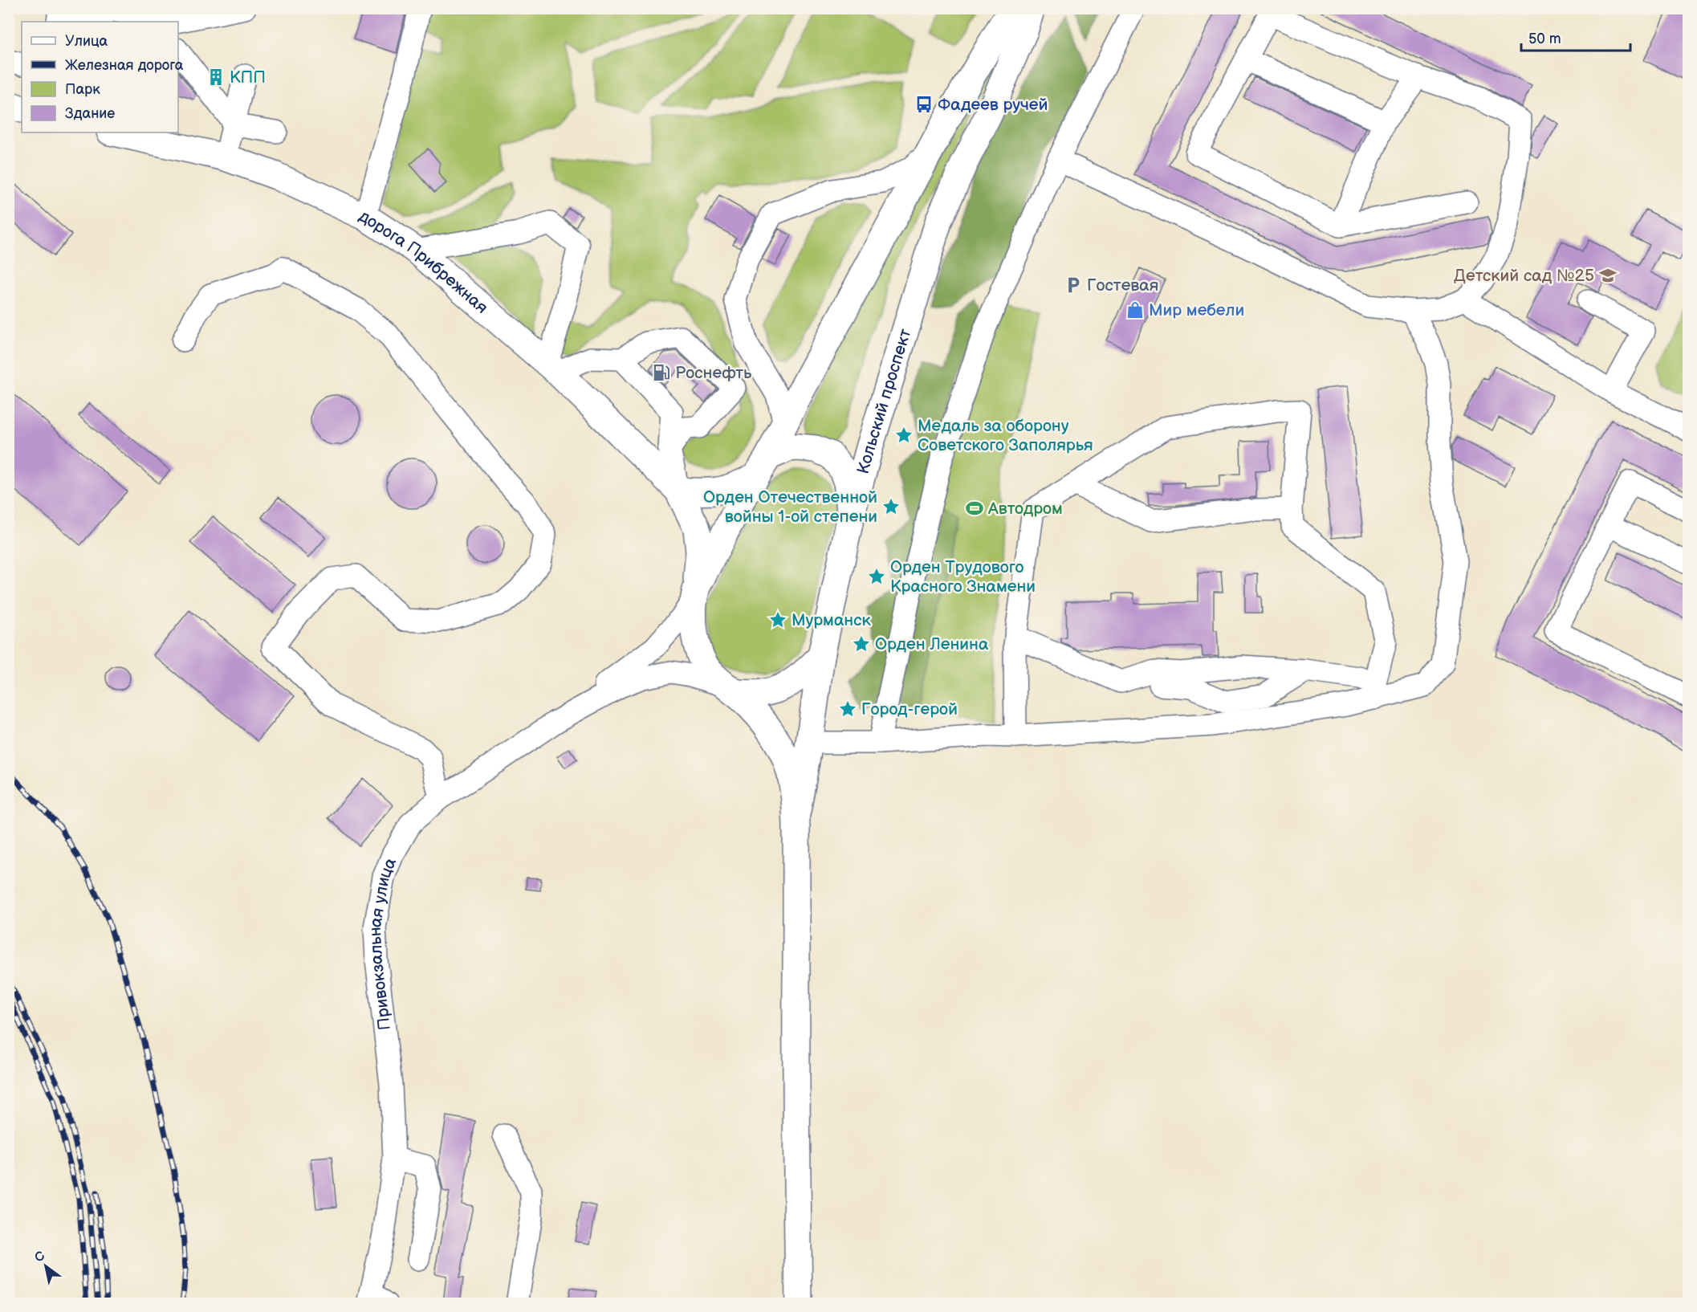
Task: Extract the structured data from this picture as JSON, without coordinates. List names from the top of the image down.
{
  "streets": {
    "main road": ["дорога Прибрежная", "Кольский проспект"],
    "street": ["Привокзальная улица"]
  },
  "places": {
    "building": ["КПП"],
    "bus stop": ["Фадеев ручей"],
    "school or university": ["Детский сад №25"],
    "parking": ["Гостевая"],
    "shop": ["Мир мебели"],
    "fuel station": ["Роснефть"],
    "place": [
      "Медаль за оборону Советского Заполярья",
      "Орден Отечественной войны 1-ой степени",
      "Орден Трудового Красного Знамени",
      "Мурманск",
      "Орден Ленина",
      "Город-герой"
    ],
    "sports": ["Автодром"]
  },
  "legend": [
    "Улица",
    "Железная дорога",
    "Парк",
    "Здание"
  ],
  "scale_bar": "50 m",
  "north": "top left"
}
